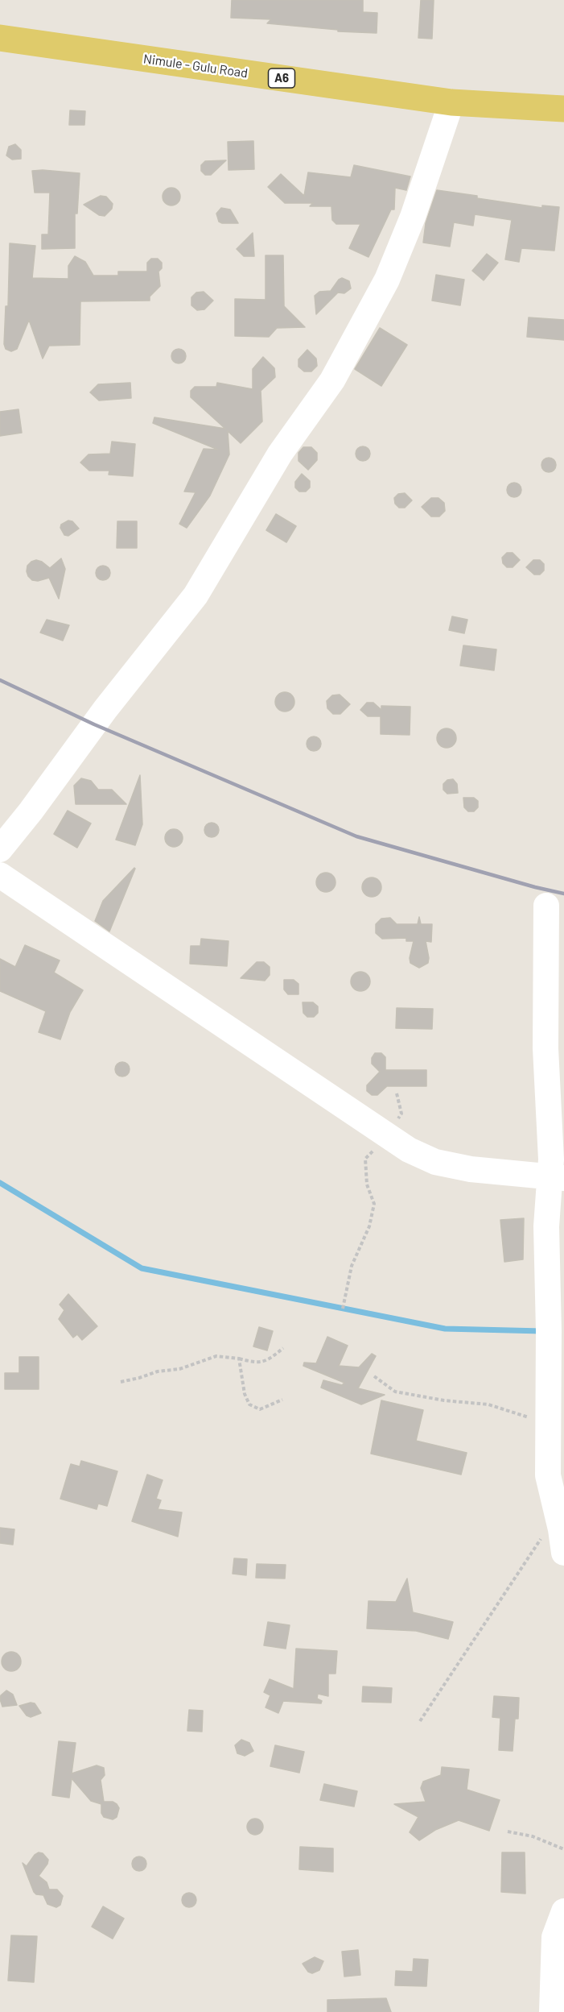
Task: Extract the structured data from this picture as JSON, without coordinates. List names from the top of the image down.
{
  "streets": {
    "main road": ["Nimule - Gulu Road", "A6"]
  }
}
